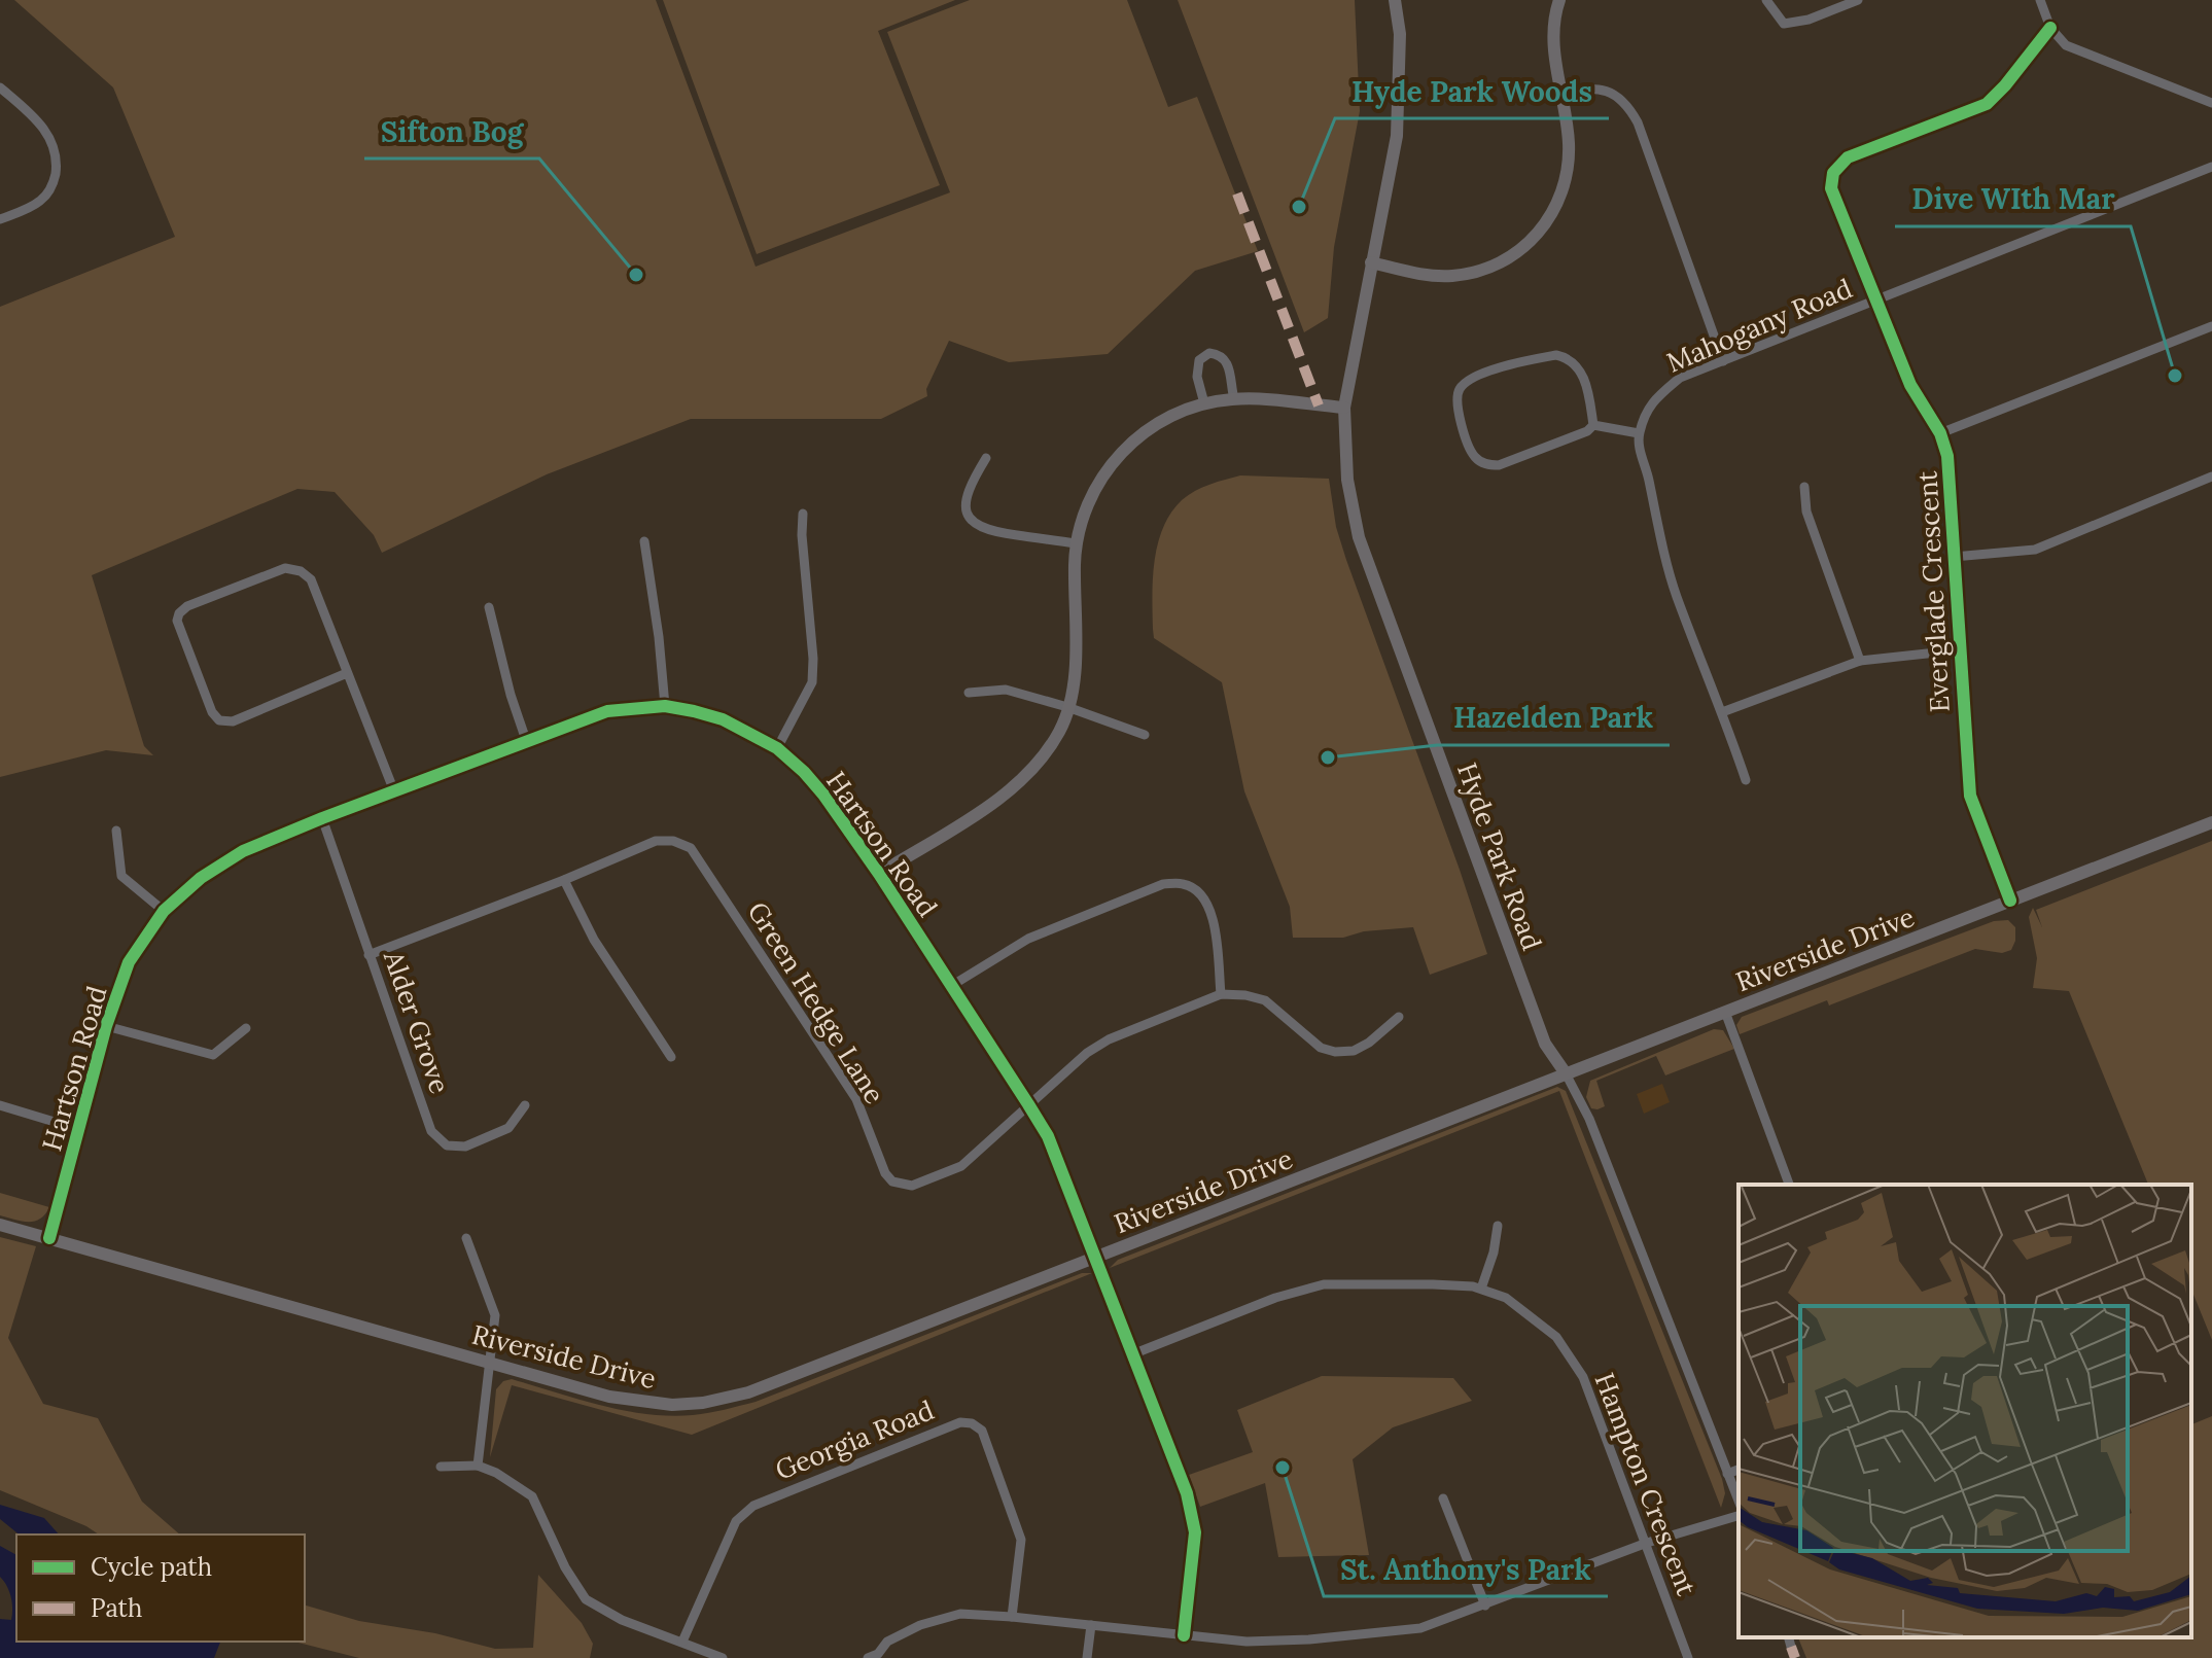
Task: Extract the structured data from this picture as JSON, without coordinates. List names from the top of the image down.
{
  "streets": {
    "main road": ["Hartson Road", "Hyde Park Road", "Riverside Drive"],
    "street": [
      "Mahogany Road",
      "Everglade Crescent",
      "Green Hedge Lane",
      "Alder Grove",
      "Georgia Road",
      "Hampton Crescent"
    ]
  },
  "crossings": [
    ["Mahogany Road", "Everglade Crescent"],
    ["Everglade Crescent", "Riverside Drive"],
    ["Hartson Road", "Riverside Drive"],
    ["Hartson Road", "Green Hedge Lane"],
    ["Hartson Road", "Alder Grove"],
    ["Hartson Road", "Hampton Crescent"],
    ["Hyde Park Road", "Riverside Drive"],
    ["Green Hedge Lane", "Alder Grove"]
  ],
  "places": [
    "Hyde Park Woods",
    "Sifton Bog",
    "Dive WIth Mar",
    "Hazelden Park",
    "St. Anthony's Park"
  ],
  "legend": ["Cycle path", "Path"]
}
